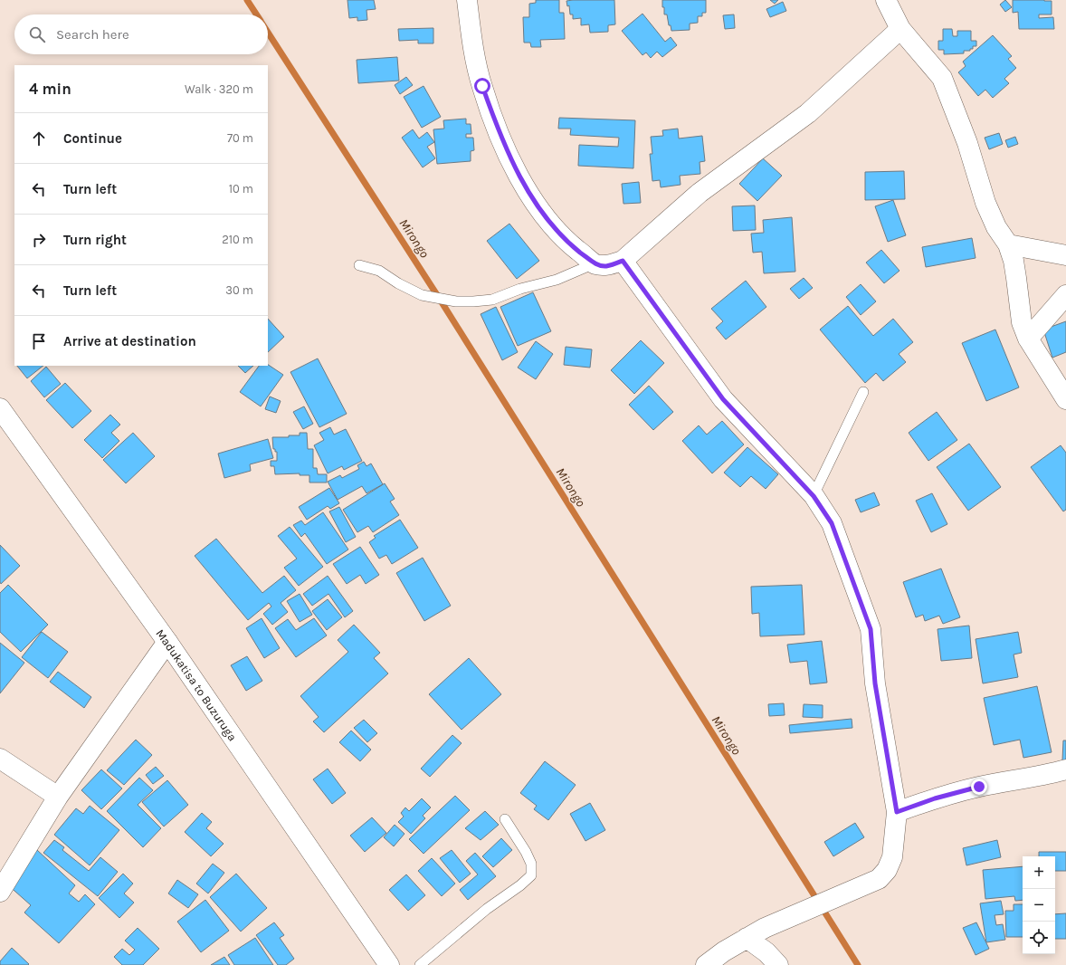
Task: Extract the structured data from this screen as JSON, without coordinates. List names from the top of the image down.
{
  "streets": {
    "street": ["Madukatisa to Buzuruga"]
  },
  "water": ["Mirongo"],
  "page": {
    "search": "Search here",
    "heading": ["4 min", "Walk · 320 m"],
    "list": [
      ["Continue", "70 m"],
      ["Turn left", "10 m"],
      ["Turn right", "210 m"],
      ["Turn left", "30 m"],
      "Arrive at destination"
    ],
    "map_buttons": ["+", "−"]
  }
}
